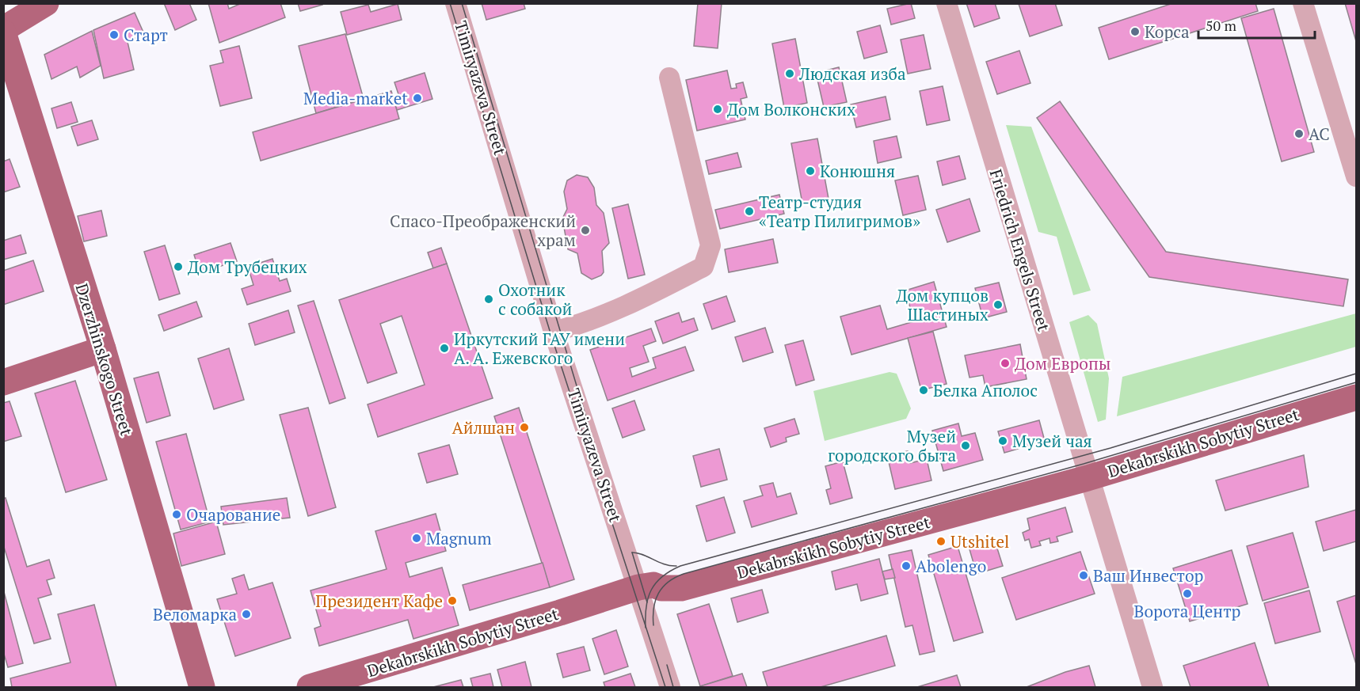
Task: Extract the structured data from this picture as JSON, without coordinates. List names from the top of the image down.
{
  "streets": {
    "main road": ["Dzerzhinskogo Street", "Dekabrskikh Sobytiy Street"],
    "street": ["Timiryazeva Street", "Friedrich Engels Street"]
  },
  "crossings": [
    ["Timiryazeva Street", "Dekabrskikh Sobytiy Street"],
    ["Friedrich Engels Street", "Dekabrskikh Sobytiy Street"]
  ],
  "places": [
    "Корса",
    "Старт",
    "Людская изба",
    "Media-market",
    "Дом Волконских",
    "АС",
    "Конюшня",
    "Театр-студия «Театр Пилигримов»",
    "Спасо-Преображенский храм",
    "Дом Трубецких",
    "Охотник с собакой",
    "Дом купцов Шастиных",
    "Иркутский ГАУ имени А. А. Ежевского",
    "Дом Европы",
    "Белка Аполос",
    "Айлшан",
    "Музей чая",
    "Музей городского быта",
    "Очарование",
    "Magnum",
    "Utshitel",
    "Abolengo",
    "Ваш Инвестор",
    "Ворота Центр",
    "Президент Кафе",
    "Веломарка"
  ],
  "scale_bar": "50 m"
}
